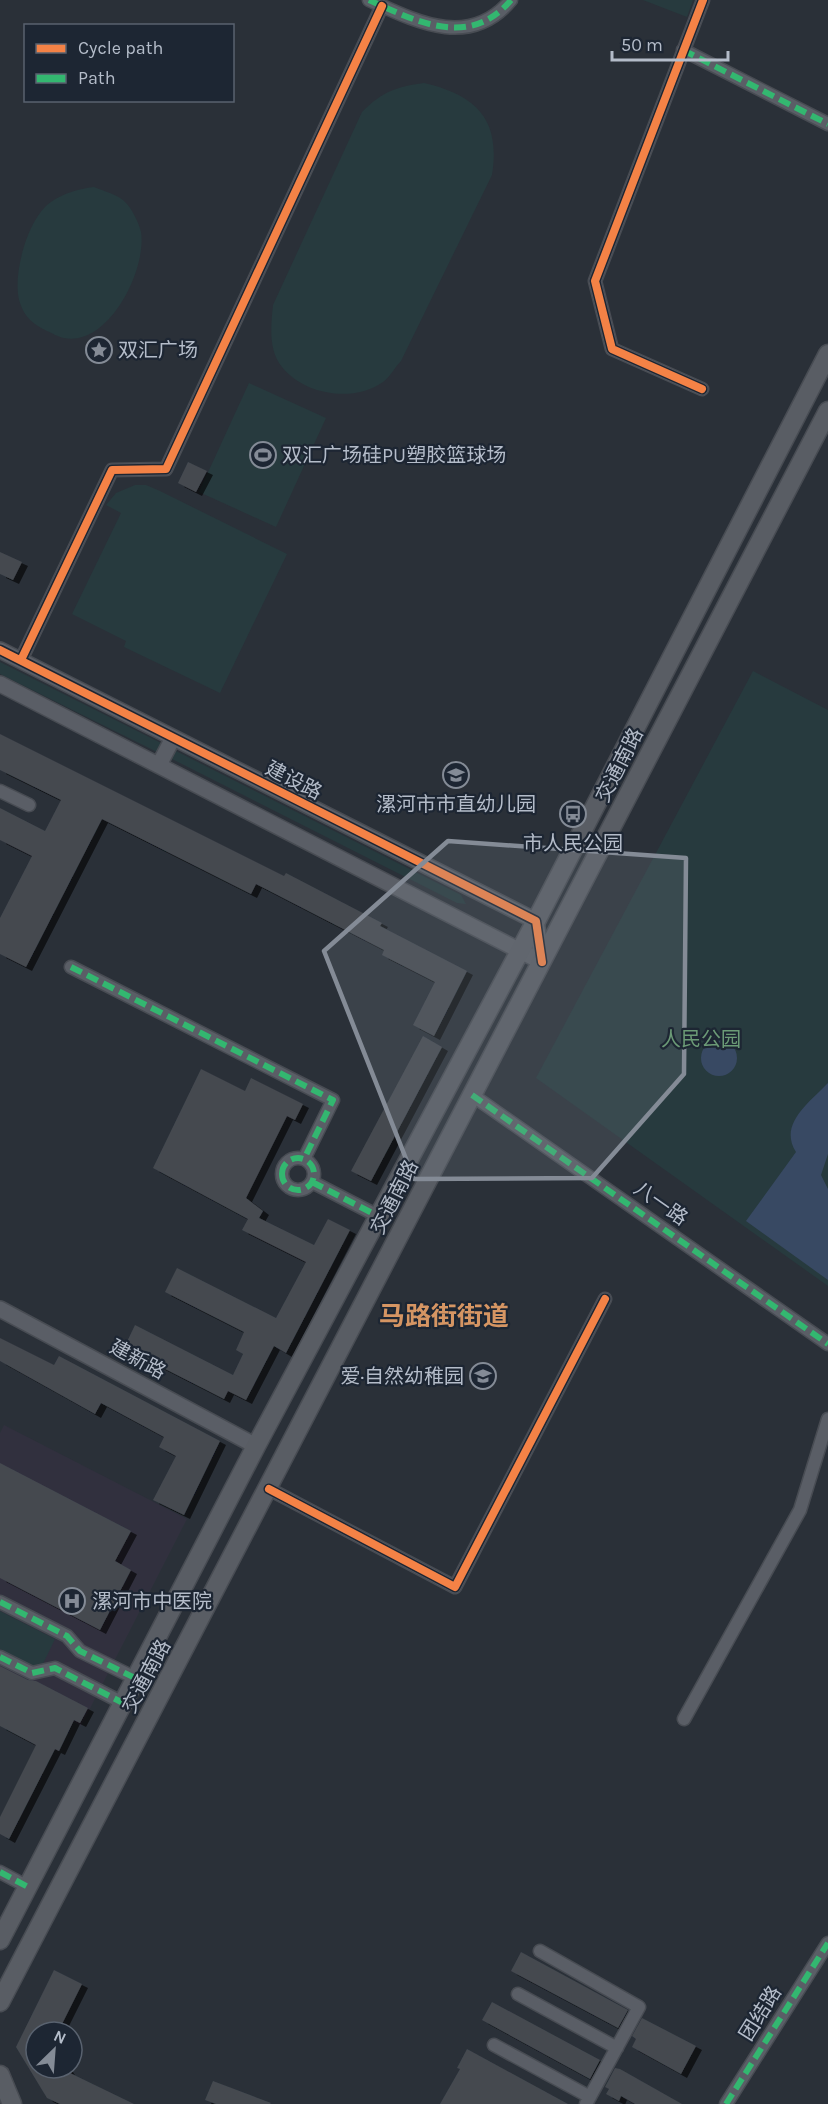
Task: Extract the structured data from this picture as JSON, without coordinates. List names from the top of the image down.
{
  "streets": {
    "main road": ["交通南路"],
    "street": [
      "建设路",
      "八一路",
      "建新路",
      "团结路"
    ]
  },
  "crossings": [
    ["交通南路", "建设路"],
    ["交通南路", "八一路"],
    ["交通南路", "建新路"]
  ],
  "districts": ["马路街街道"],
  "parks": ["人民公园"],
  "places": {
    "place": ["双汇广场"],
    "sports": ["双汇广场硅PU塑胶篮球场"],
    "school or university": ["漯河市市直幼儿园", "爱·自然幼稚园"],
    "bus stop": ["市人民公园"],
    "hospital": ["漯河市中医院"]
  },
  "legend": ["Cycle path", "Path"],
  "scale_bar": "50 m",
  "north": "top right"
}
